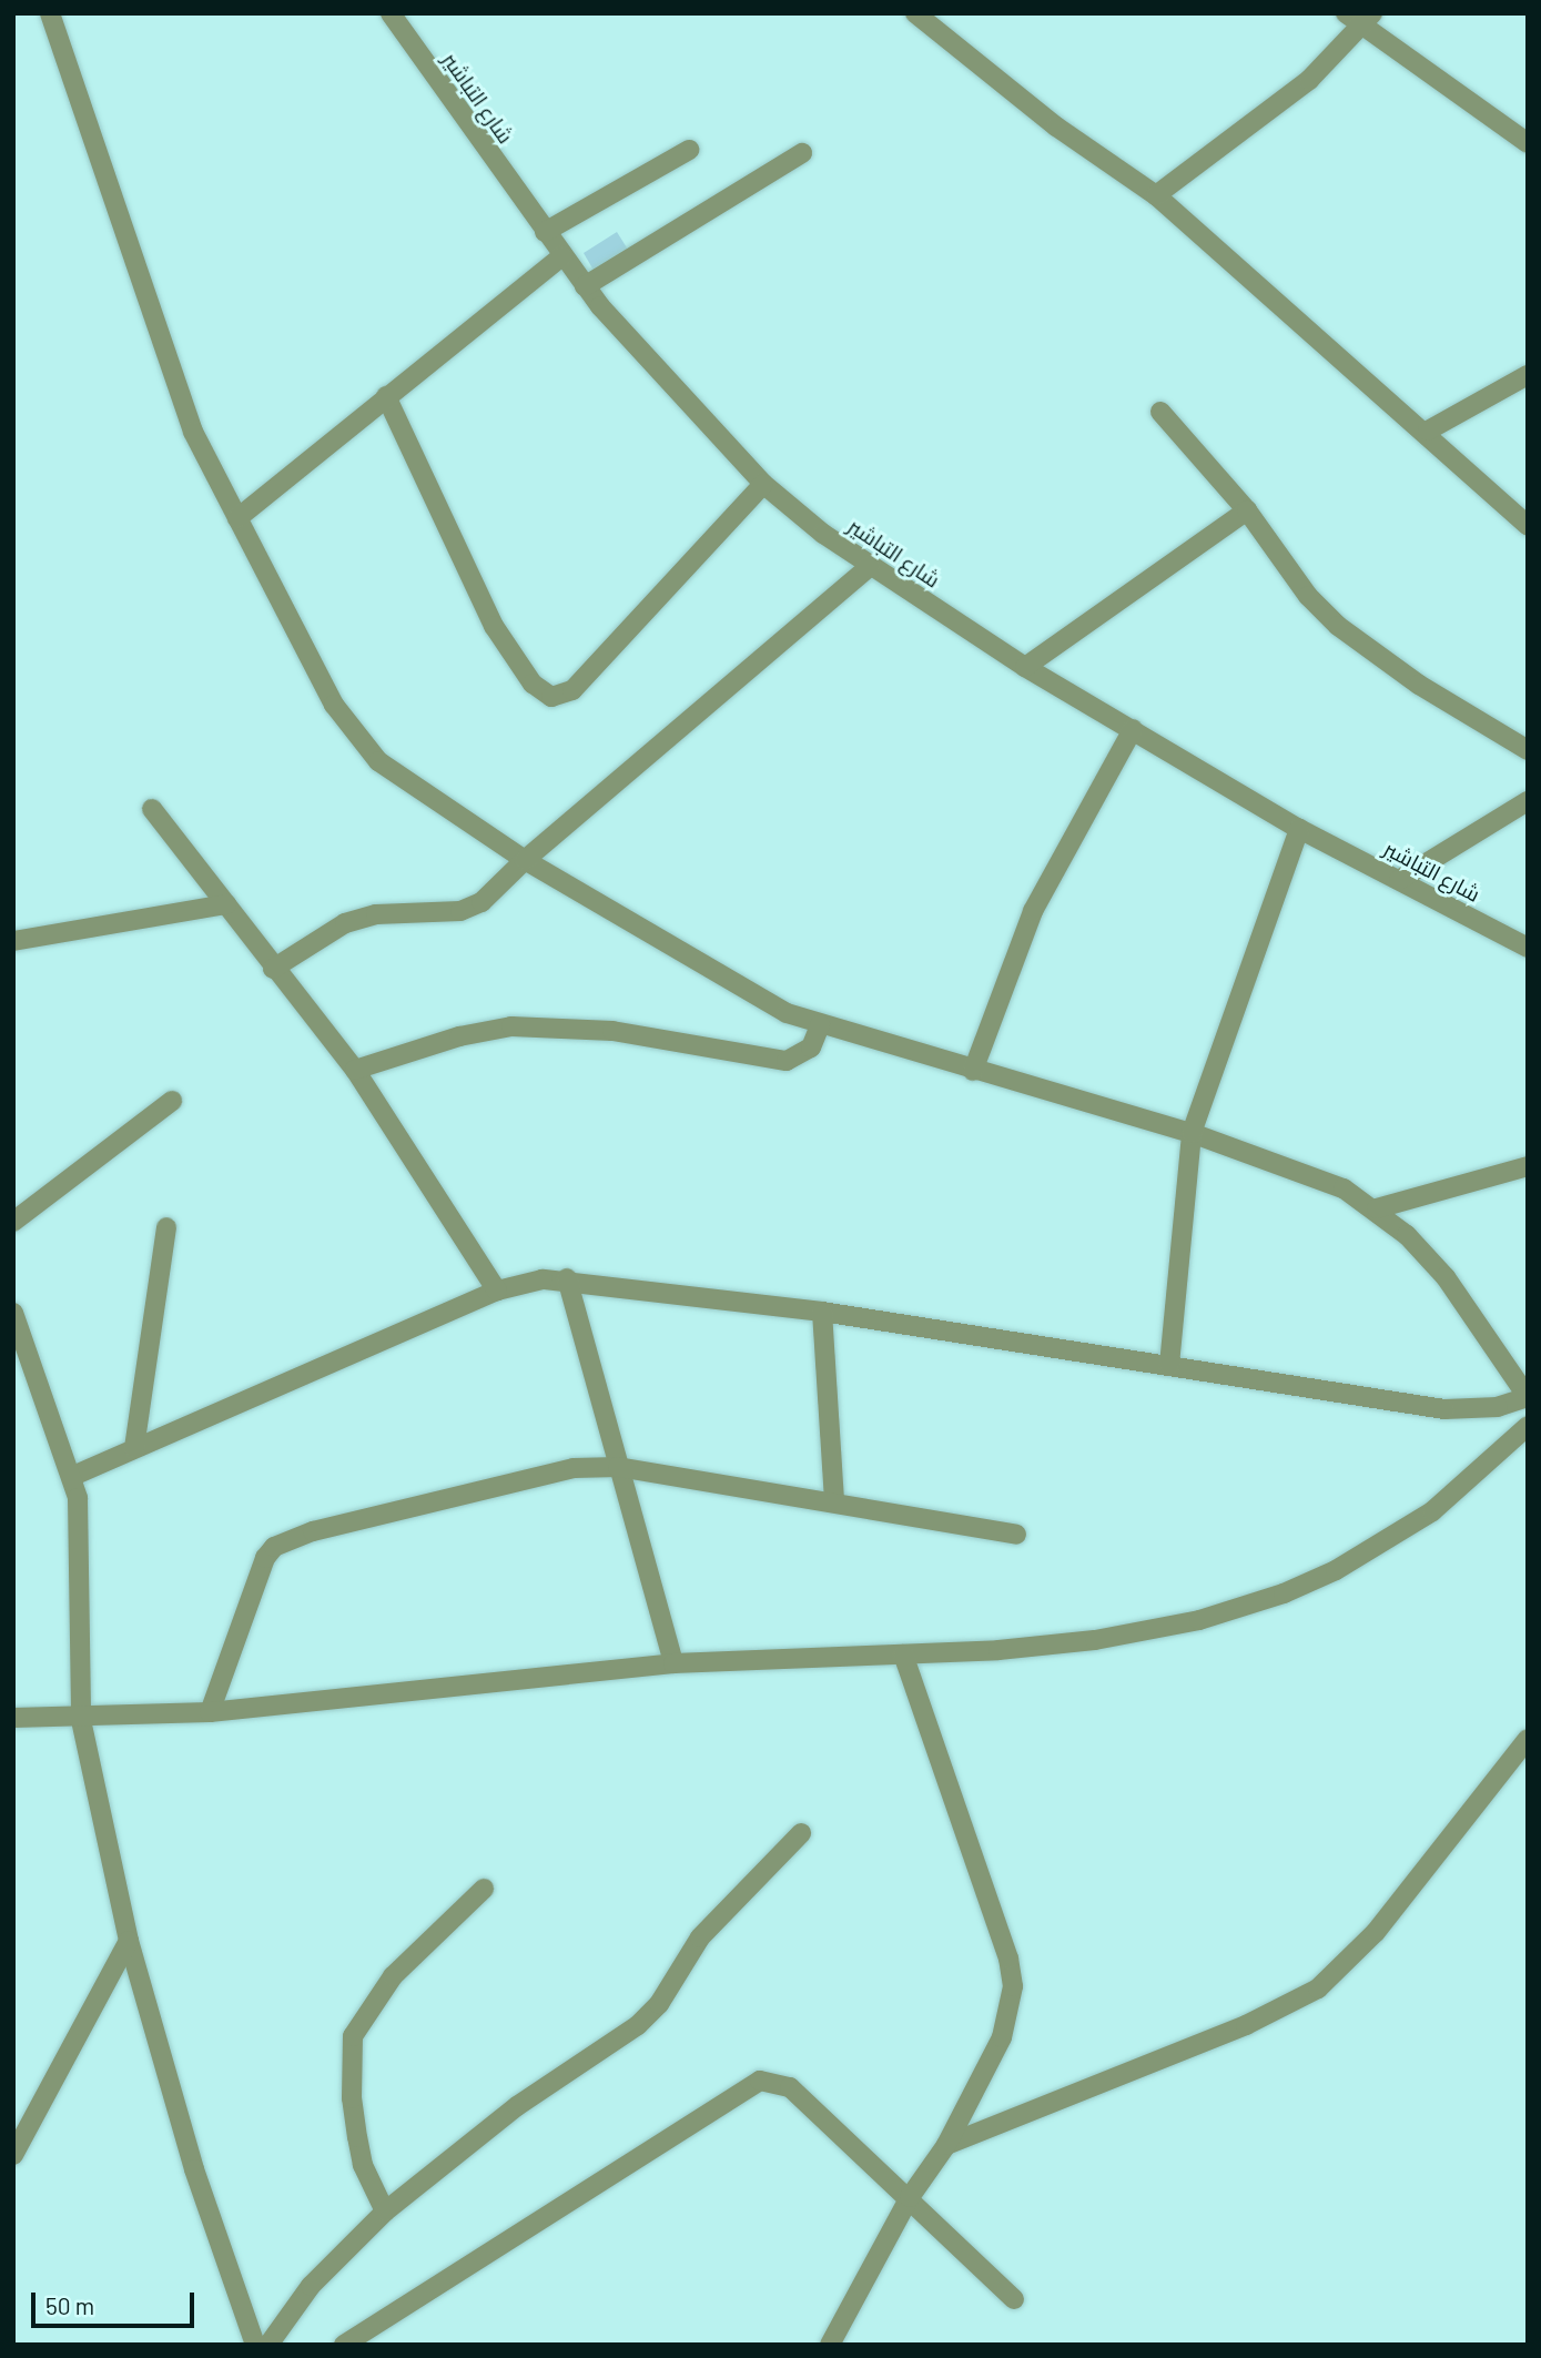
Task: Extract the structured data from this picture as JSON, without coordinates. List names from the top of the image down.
{
  "streets": {
    "street": ["شارع التباشير"]
  },
  "scale_bar": "50 m"
}
